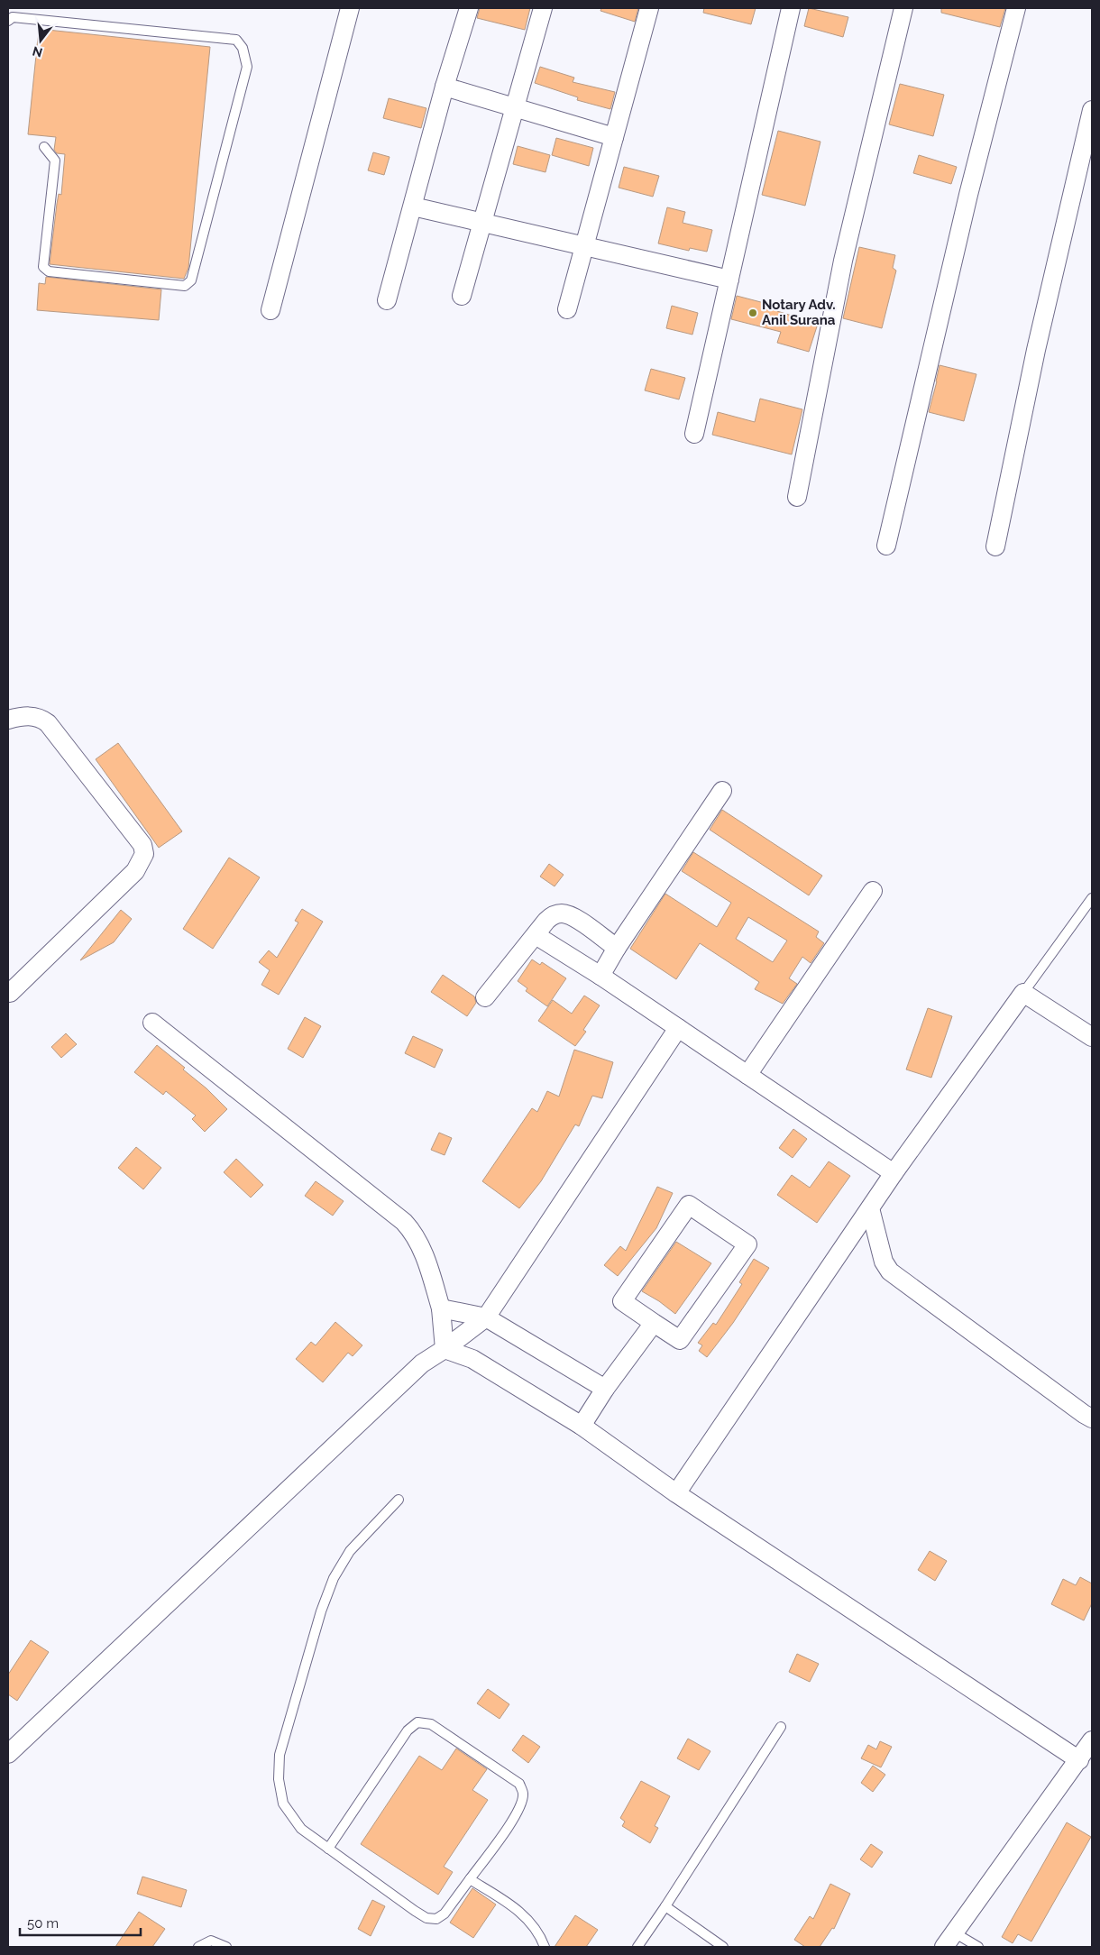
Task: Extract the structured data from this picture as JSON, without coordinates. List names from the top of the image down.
{
  "places": ["Notary Adv. Anil Surana"],
  "scale_bar": "50 m",
  "north": "bottom"
}
